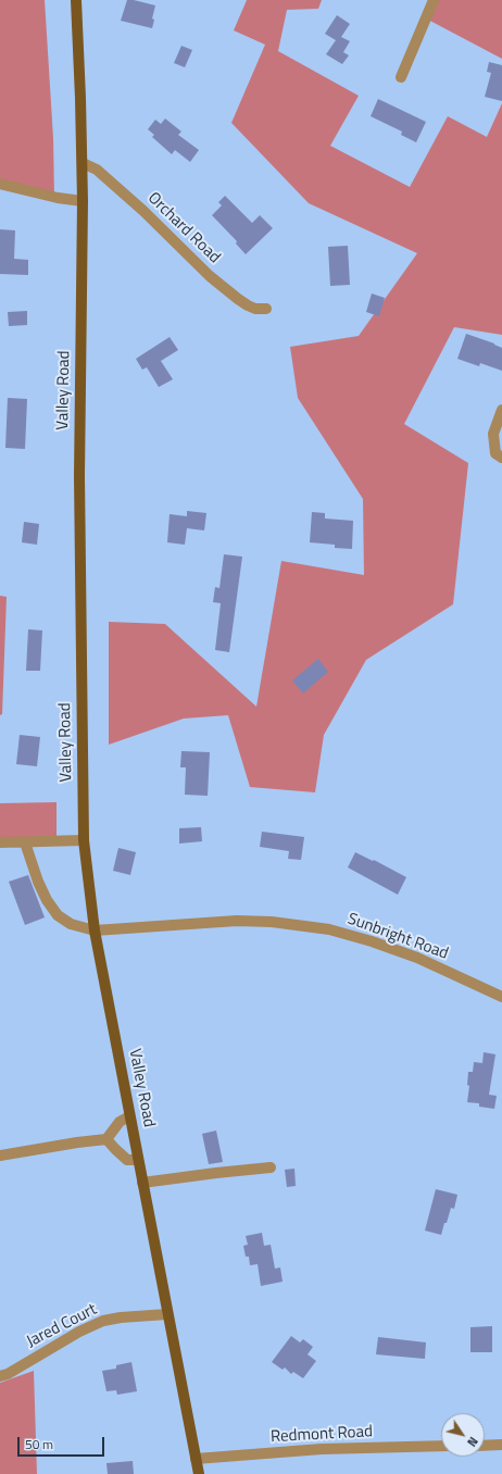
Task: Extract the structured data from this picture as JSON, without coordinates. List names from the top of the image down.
{
  "streets": {
    "main road": ["Valley Road"],
    "street": [
      "Orchard Road",
      "Sunbright Road",
      "Jared Court",
      "Redmont Road"
    ]
  },
  "crossings": [
    ["Orchard Road", "Valley Road"],
    ["Valley Road", "Sunbright Road"],
    ["Valley Road", "Jared Court"],
    ["Valley Road", "Redmont Road"]
  ],
  "scale_bar": "50 m",
  "north": "bottom right"
}
